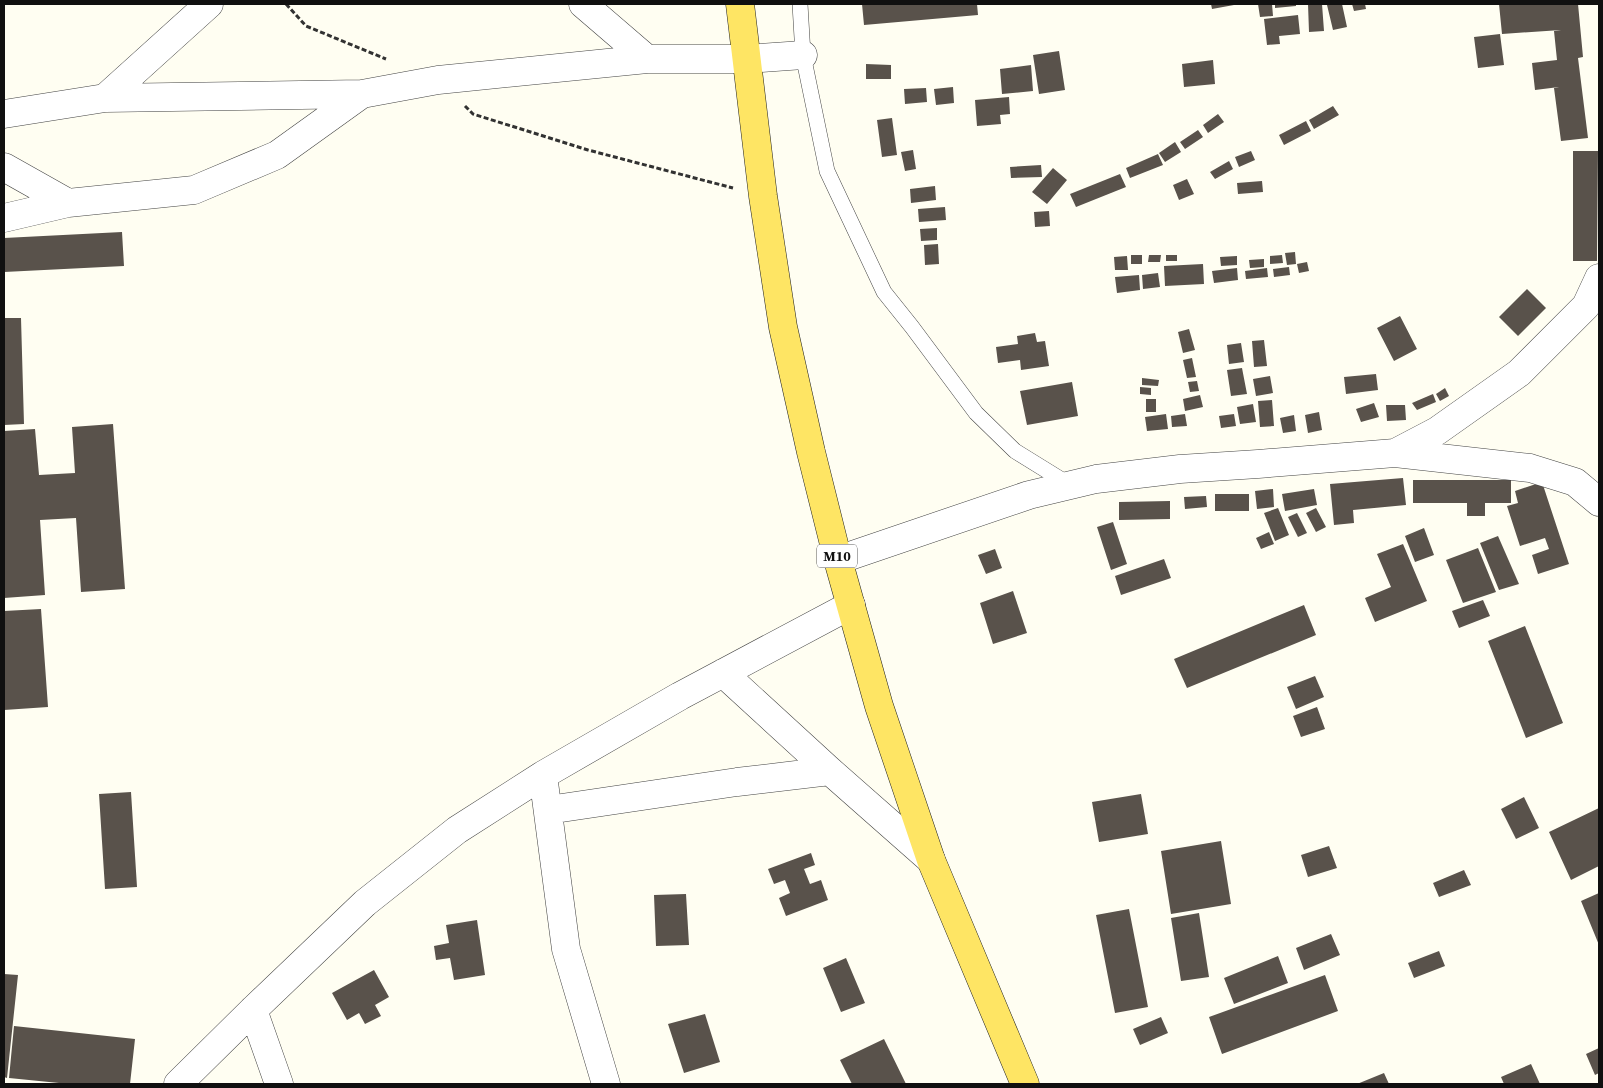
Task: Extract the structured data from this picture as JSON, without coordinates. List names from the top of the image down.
{
  "streets": {
    "main road": ["M10"]
  }
}
